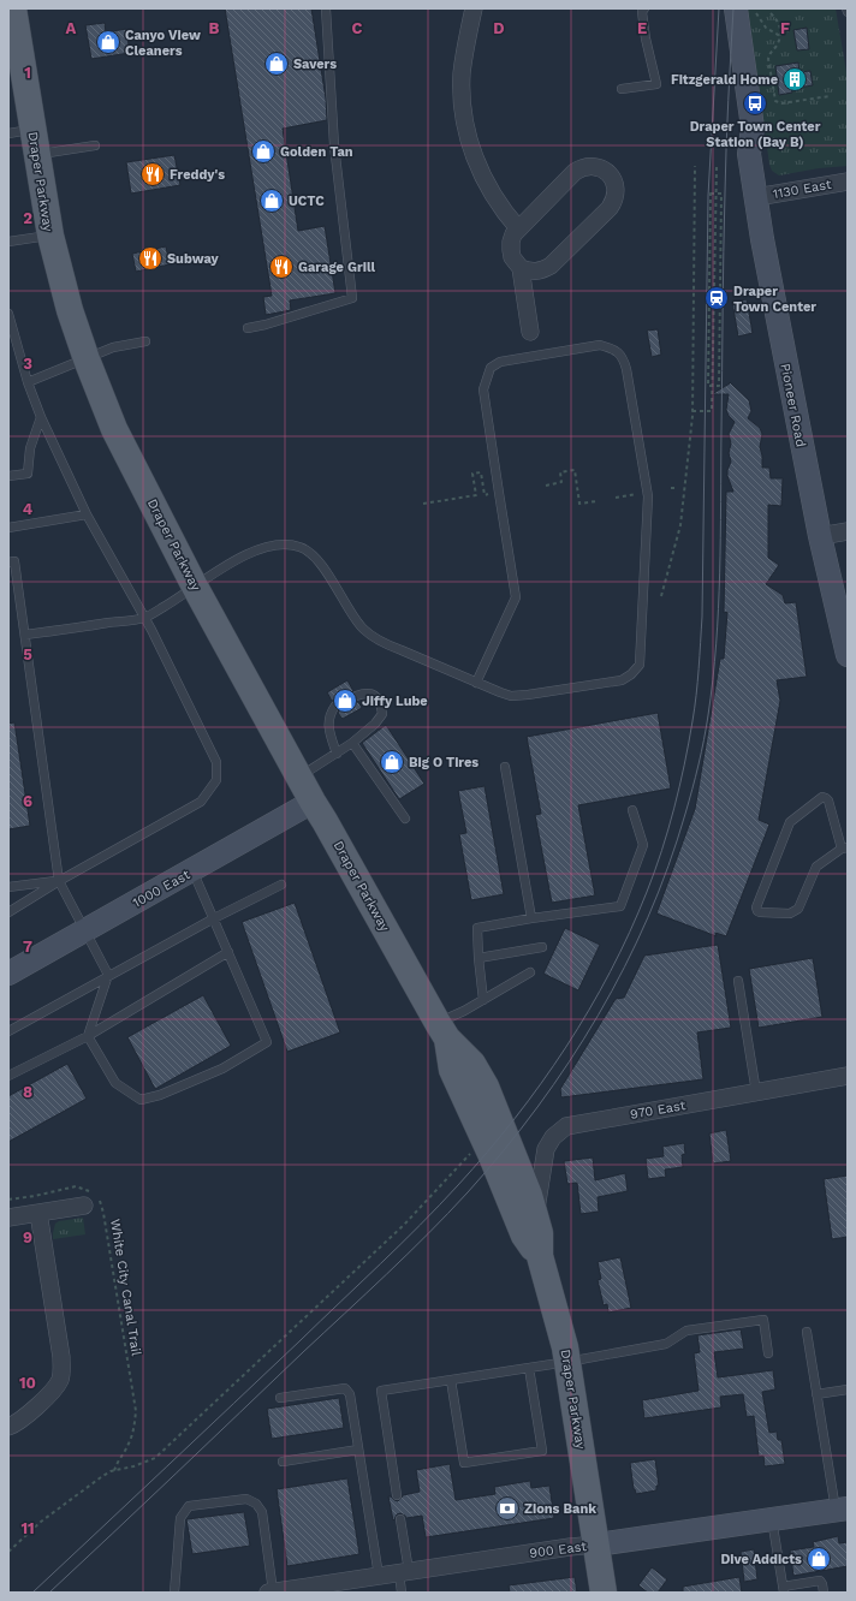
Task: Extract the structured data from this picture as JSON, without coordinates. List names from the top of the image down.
{
  "streets": {
    "main road": ["Draper Parkway"],
    "street": [
      "1130 East",
      "Pioneer Road",
      "1000 East",
      "970 East",
      "900 East"
    ],
    "path": ["White City Canal Trail"]
  },
  "crossings": [
    ["Draper Parkway", "1000 East"],
    ["Draper Parkway", "970 East"],
    ["Draper Parkway", "900 East"],
    ["1130 East", "Pioneer Road"]
  ],
  "places": {
    "shop": [
      "Canyo View Cleaners",
      "Savers",
      "Golden Tan",
      "UCTC",
      "Jiffy Lube",
      "Big O Tires",
      "Dive Addicts"
    ],
    "building": ["Fitzgerald Home"],
    "bus stop": ["Draper Town Center Station (Bay B)"],
    "restaurant": ["Freddy's", "Subway", "Garage Grill"],
    "station": ["Draper Town Center"],
    "bank": ["Zions Bank"]
  },
  "grid": {
    "columns": [
      "A",
      "B",
      "C",
      "D",
      "E",
      "F"
    ],
    "rows": [
      "1",
      "2",
      "3",
      "4",
      "5",
      "6",
      "7",
      "8",
      "9",
      "10",
      "11"
    ]
  }
}
